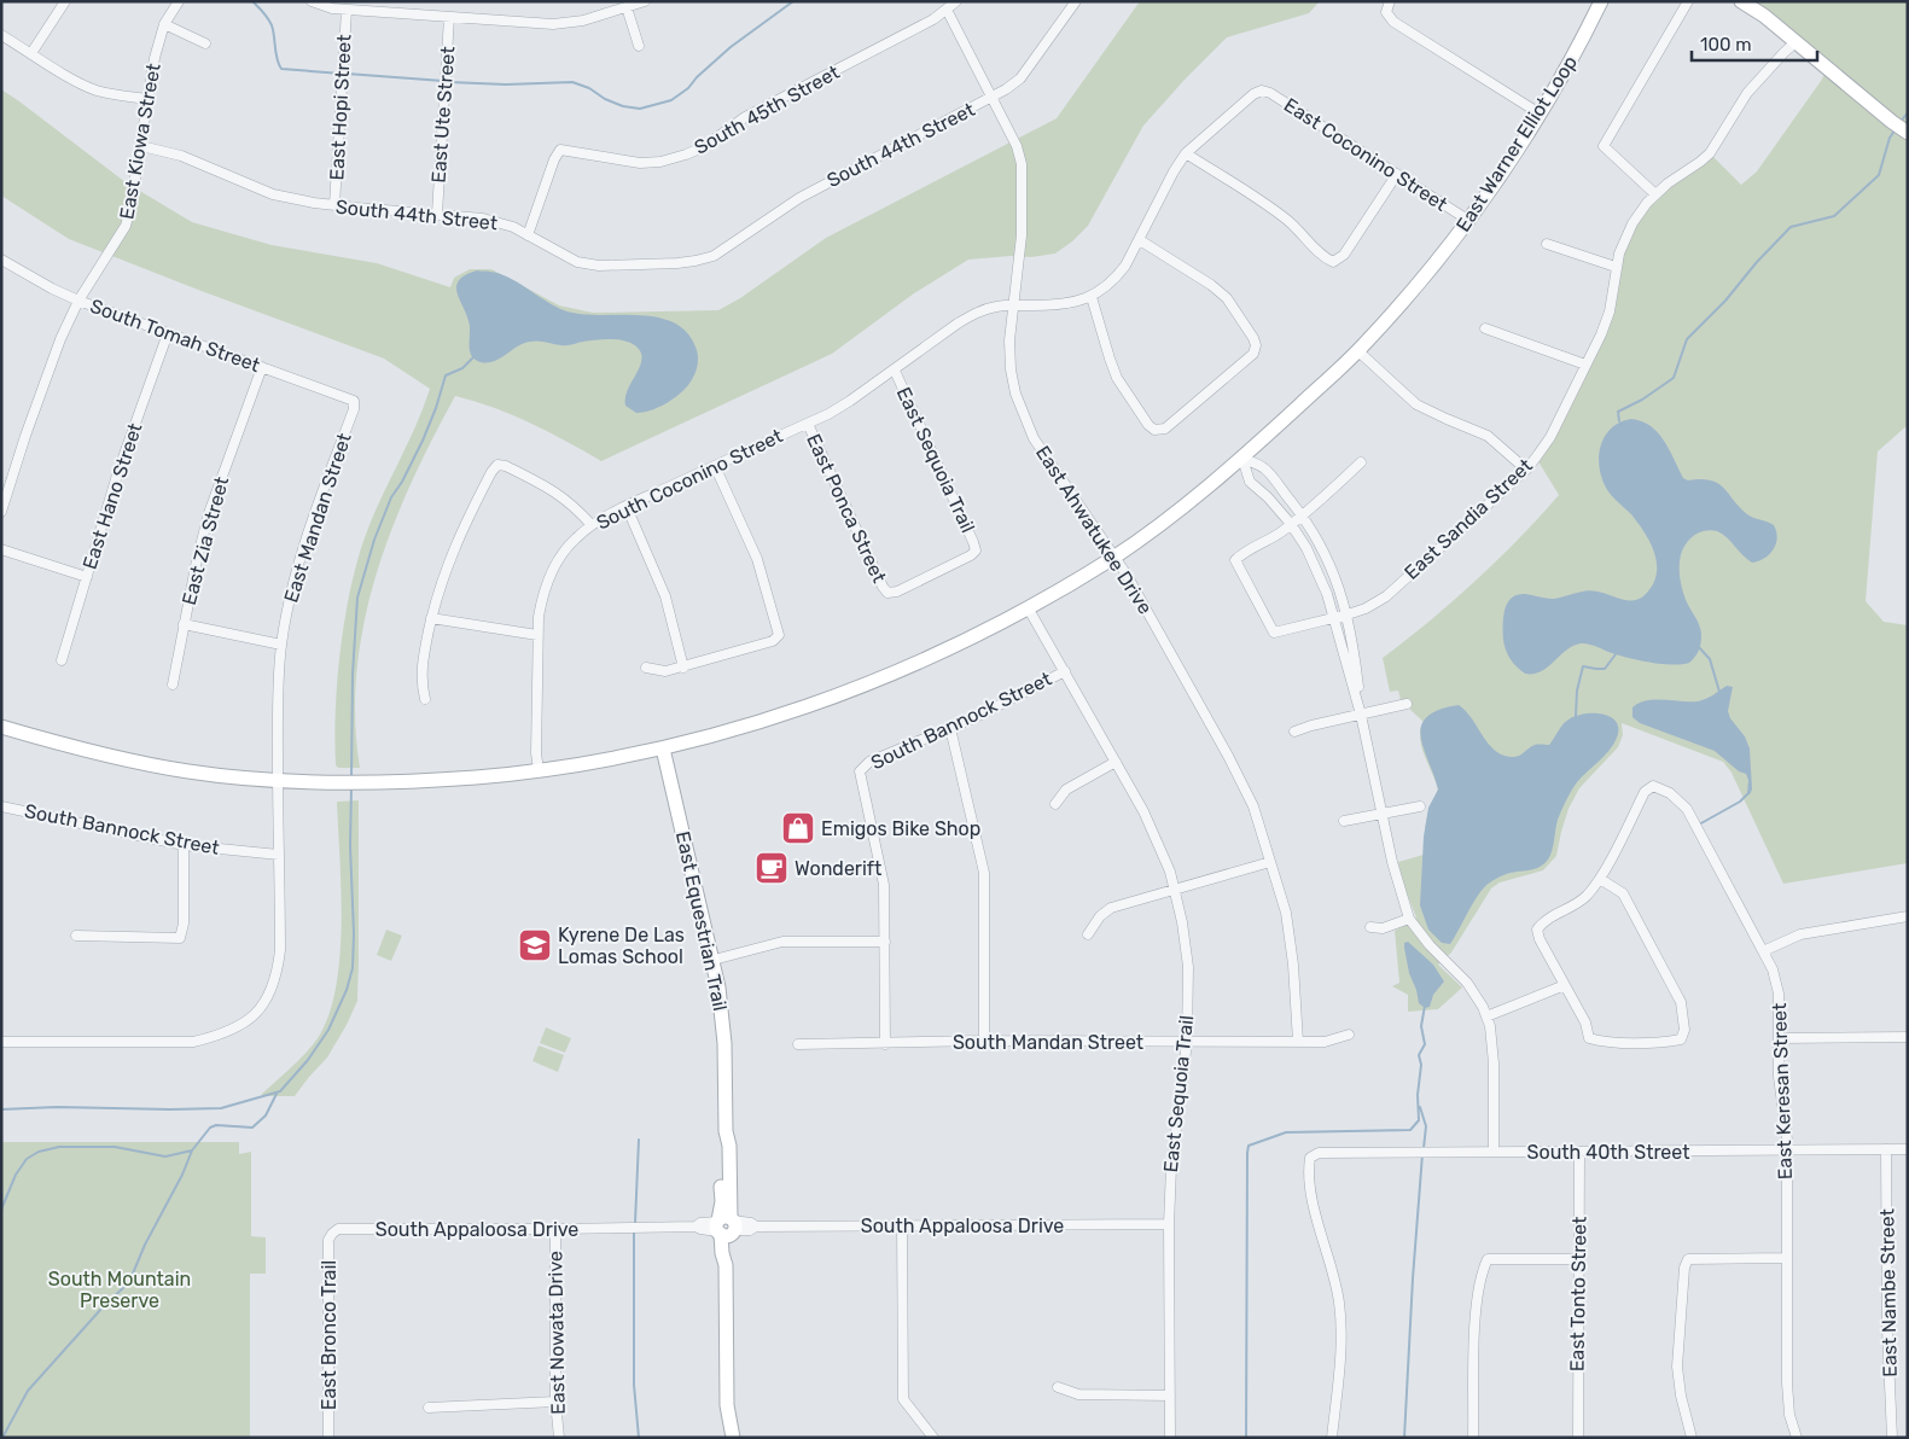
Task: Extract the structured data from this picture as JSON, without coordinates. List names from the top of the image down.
{
  "streets": {
    "main road": ["East Warner Elliot Loop", "East Equestrian Trail"],
    "street": [
      "East Hopi Street",
      "South 45th Street",
      "East Ute Street",
      "East Kiowa Street",
      "South 44th Street",
      "East Coconino Street",
      "South Tomah Street",
      "East Sequoia Trail",
      "South Coconino Street",
      "East Hano Street",
      "East Ponca Street",
      "East Mandan Street",
      "East Sandia Street",
      "East Ahwatukee Drive",
      "East Zia Street",
      "South Bannock Street",
      "South Mandan Street",
      "East Keresan Street",
      "South 40th Street",
      "South Appaloosa Drive",
      "East Nambe Street",
      "East Tonto Street",
      "East Nowata Drive",
      "East Bronco Trail"
    ]
  },
  "crossings": [
    ["East Hopi Street", "South 44th Street"],
    ["South 45th Street", "South 44th Street"],
    ["South 45th Street", "East Ahwatukee Drive"],
    ["East Ute Street", "South 44th Street"],
    ["East Kiowa Street", "South 44th Street"],
    ["East Kiowa Street", "South Tomah Street"],
    ["East Warner Elliot Loop", "East Coconino Street"],
    ["East Warner Elliot Loop", "East Sequoia Trail"],
    ["East Warner Elliot Loop", "South Coconino Street"],
    ["East Warner Elliot Loop", "East Mandan Street"],
    ["East Warner Elliot Loop", "East Ahwatukee Drive"],
    ["East Warner Elliot Loop", "East Equestrian Trail"],
    ["South 44th Street", "East Ahwatukee Drive"],
    ["South Tomah Street", "East Hano Street"],
    ["South Tomah Street", "East Mandan Street"],
    ["South Tomah Street", "East Zia Street"],
    ["East Sequoia Trail", "South Coconino Street"],
    ["East Sequoia Trail", "East Ponca Street"],
    ["East Sequoia Trail", "South Bannock Street"],
    ["East Sequoia Trail", "South Mandan Street"],
    ["East Sequoia Trail", "South Appaloosa Drive"],
    ["South Coconino Street", "East Ponca Street"],
    ["South Coconino Street", "East Ahwatukee Drive"],
    ["East Ahwatukee Drive", "South Mandan Street"],
    ["East Equestrian Trail", "South Appaloosa Drive"],
    ["East Keresan Street", "South 40th Street"],
    ["South 40th Street", "East Nambe Street"],
    ["South 40th Street", "East Tonto Street"],
    ["South Appaloosa Drive", "East Nowata Drive"],
    ["South Appaloosa Drive", "East Bronco Trail"]
  ],
  "parks": ["South Mountain Preserve"],
  "places": {
    "shop": ["Emigos Bike Shop"],
    "cafe": ["Wonderift"],
    "school or university": ["Kyrene De Las Lomas School"]
  },
  "scale_bar": "100 m"
}
